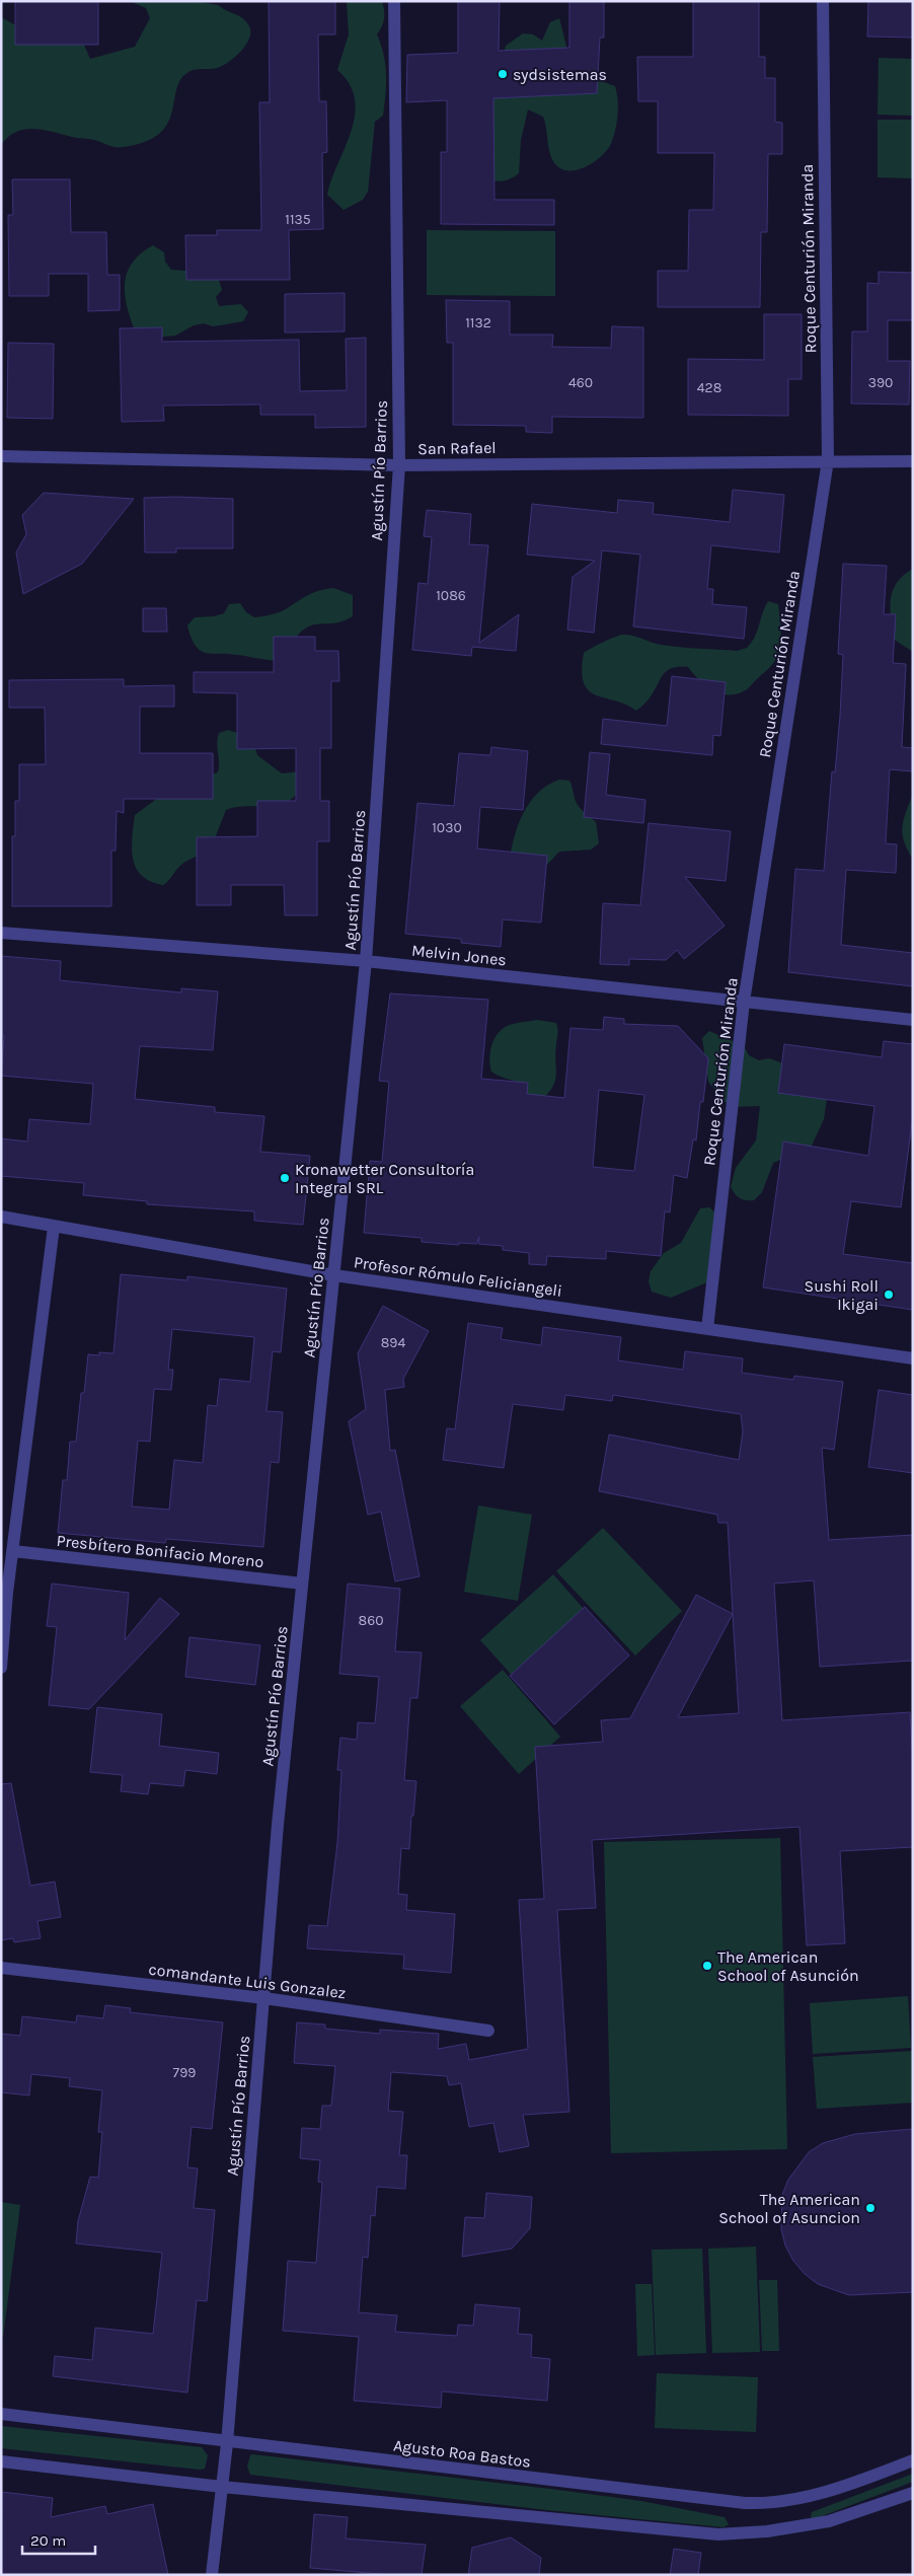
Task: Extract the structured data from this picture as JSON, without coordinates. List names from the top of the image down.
{
  "streets": {
    "street": [
      "Roque Centurión Miranda",
      "San Rafael",
      "Agustín Pío Barrios",
      "Melvin Jones",
      "Profesor Rómulo Feliciangeli",
      "Presbítero Bonifacio Moreno",
      "comandante Luis Gonzalez",
      "Agusto Roa Bastos"
    ]
  },
  "crossings": [
    ["Roque Centurión Miranda", "San Rafael"],
    ["Roque Centurión Miranda", "Melvin Jones"],
    ["Roque Centurión Miranda", "Profesor Rómulo Feliciangeli"],
    ["San Rafael", "Agustín Pío Barrios"],
    ["Agustín Pío Barrios", "Melvin Jones"],
    ["Agustín Pío Barrios", "Profesor Rómulo Feliciangeli"],
    ["Agustín Pío Barrios", "Presbítero Bonifacio Moreno"],
    ["Agustín Pío Barrios", "comandante Luis Gonzalez"],
    ["Agustín Pío Barrios", "Agusto Roa Bastos"]
  ],
  "places": [
    "sydsistemas",
    "Kronawetter Consultoría Integral SRL",
    "Sushi Roll Ikigai",
    "The American School of Asunción",
    "The American School of Asuncion"
  ],
  "house_numbers": [
    "1135",
    "1132",
    "460",
    "390",
    "428",
    "1086",
    "1030",
    "894",
    "860",
    "799"
  ],
  "scale_bar": "20 m"
}
